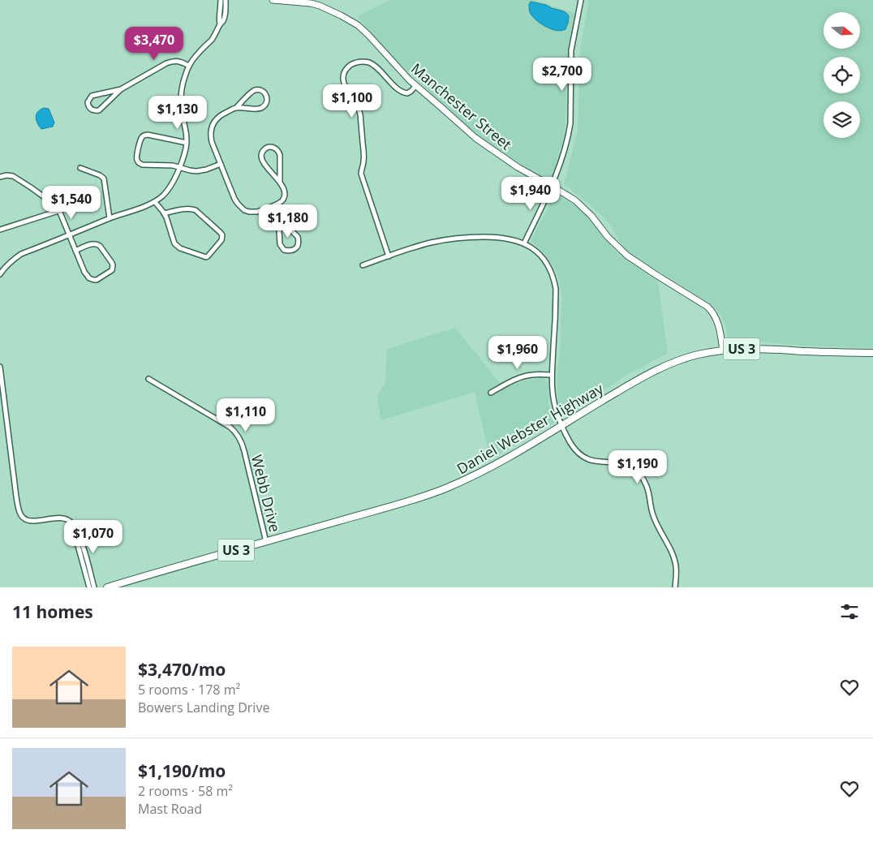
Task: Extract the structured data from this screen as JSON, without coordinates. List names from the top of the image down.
{
  "streets": {
    "main road": ["US 3", "Daniel Webster Highway"],
    "street": ["Manchester Street", "Webb Drive"]
  },
  "crossings": [
    ["Manchester Street", "Daniel Webster Highway"],
    ["Daniel Webster Highway", "Webb Drive"]
  ],
  "north": "right",
  "page": {
    "price": [
      "$3,470",
      "$2,700",
      "$1,100",
      "$1,130",
      "$1,940",
      "$1,540",
      "$1,180",
      "$1,960",
      "$1,110",
      "$1,190",
      "$1,070"
    ],
    "heading": "11 homes",
    "list": [
      {
        "name": "$3,470/mo",
        "note": "5 rooms · 178 m² · Bowers Landing Drive"
      },
      {
        "name": "$1,190/mo",
        "note": "2 rooms · 58 m² · Mast Road"
      }
    ]
  }
}
